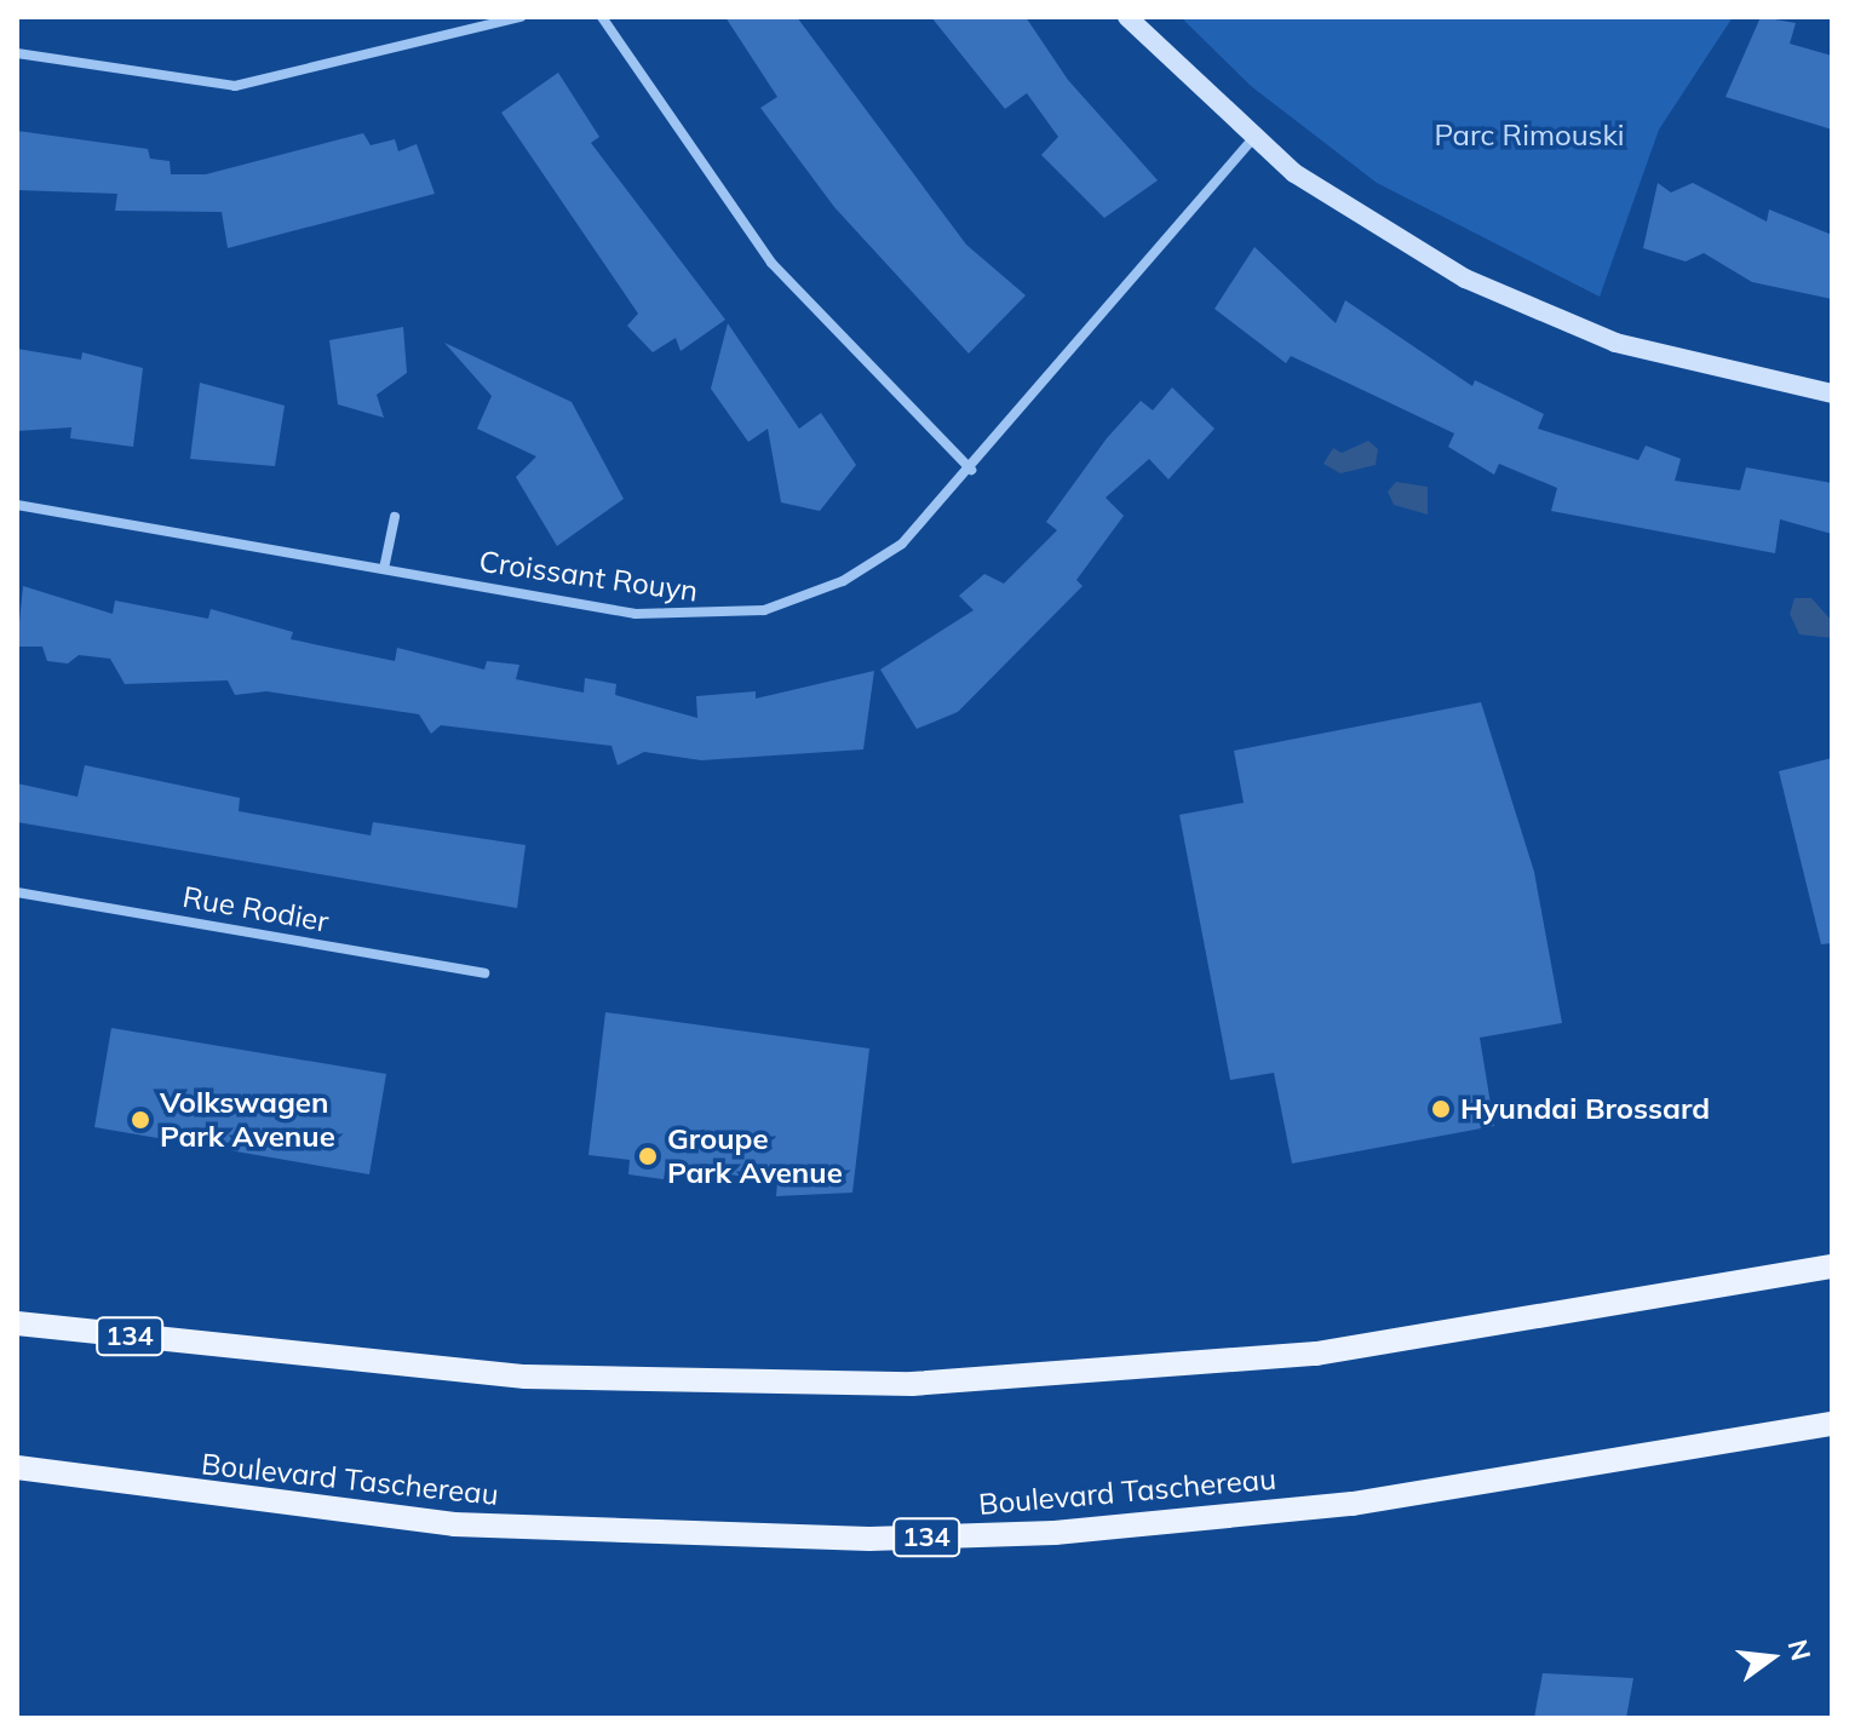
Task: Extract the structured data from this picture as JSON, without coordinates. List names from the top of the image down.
{
  "streets": {
    "main road": ["134", "Boulevard Taschereau"],
    "street": ["Croissant Rouyn", "Rue Rodier"]
  },
  "parks": ["Parc Rimouski"],
  "places": ["Hyundai Brossard", "Volkswagen Park Avenue", "Groupe Park Avenue"],
  "north": "right"
}
